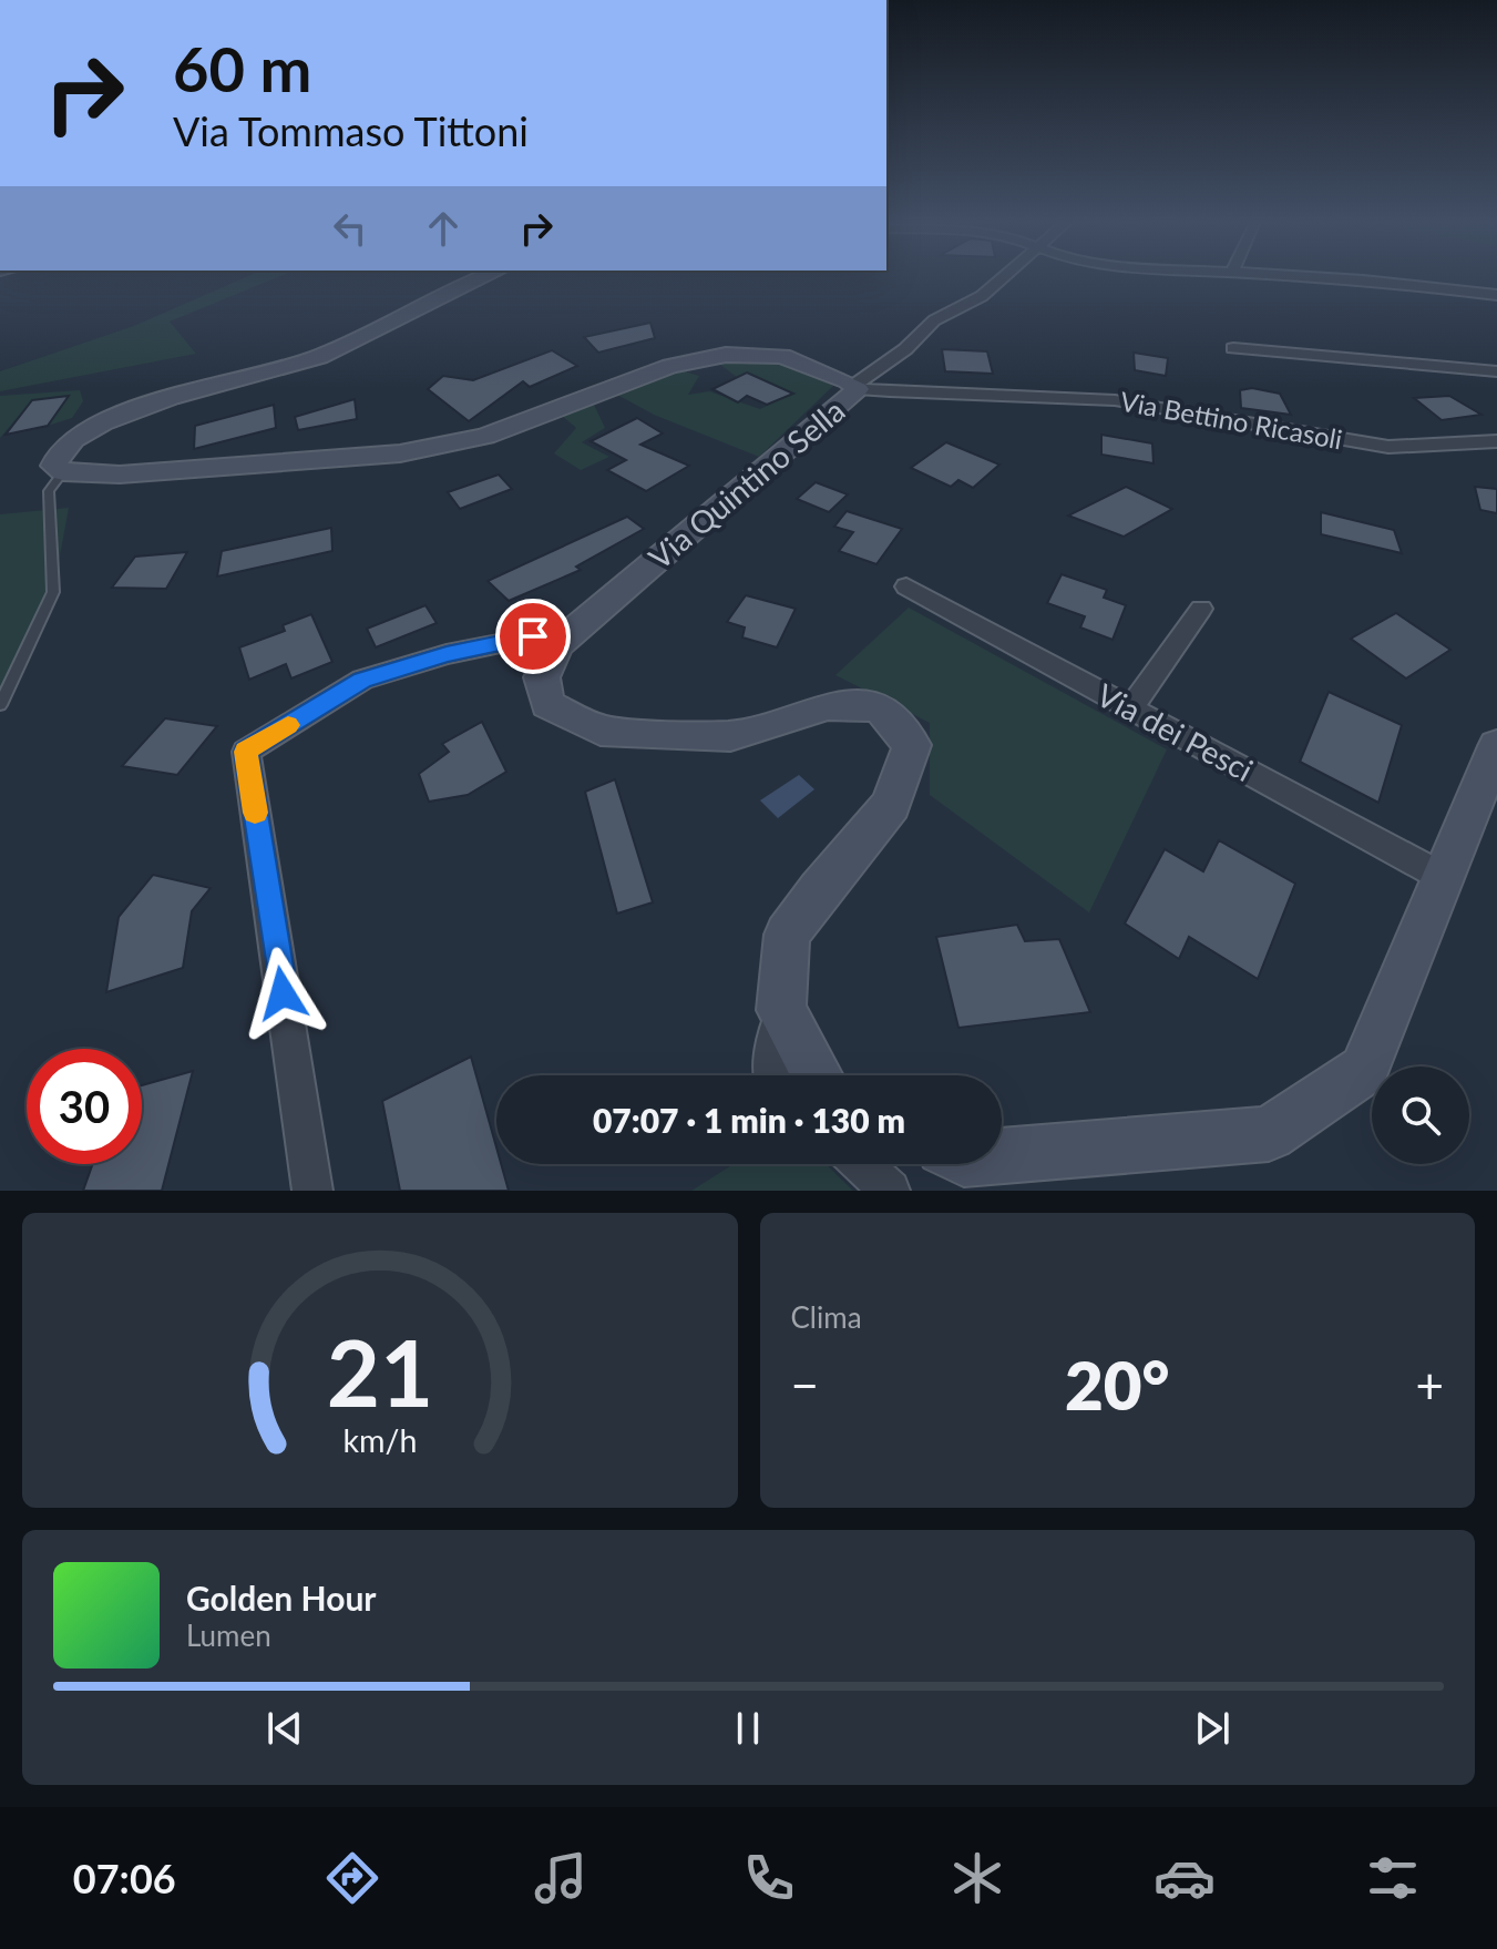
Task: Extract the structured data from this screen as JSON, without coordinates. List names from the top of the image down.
{
  "streets": {
    "street": ["Via Bettino Ricasoli", "Via Quintino Sella", "Via dei Pesci"]
  },
  "crossings": [
    ["Via Bettino Ricasoli", "Via Quintino Sella"]
  ],
  "page": {
    "turn": ["60 m", "Via Tommaso Tittoni"],
    "limit": "30",
    "trip": "07:07 · 1 min · 130 m",
    "tile": "Clima",
    "heat": ["−", "20°", "+"],
    "song": ["Golden Hour", "Lumen"],
    "tabs": "07:06",
    "gauge": ["21", "km/h"]
  }
}
